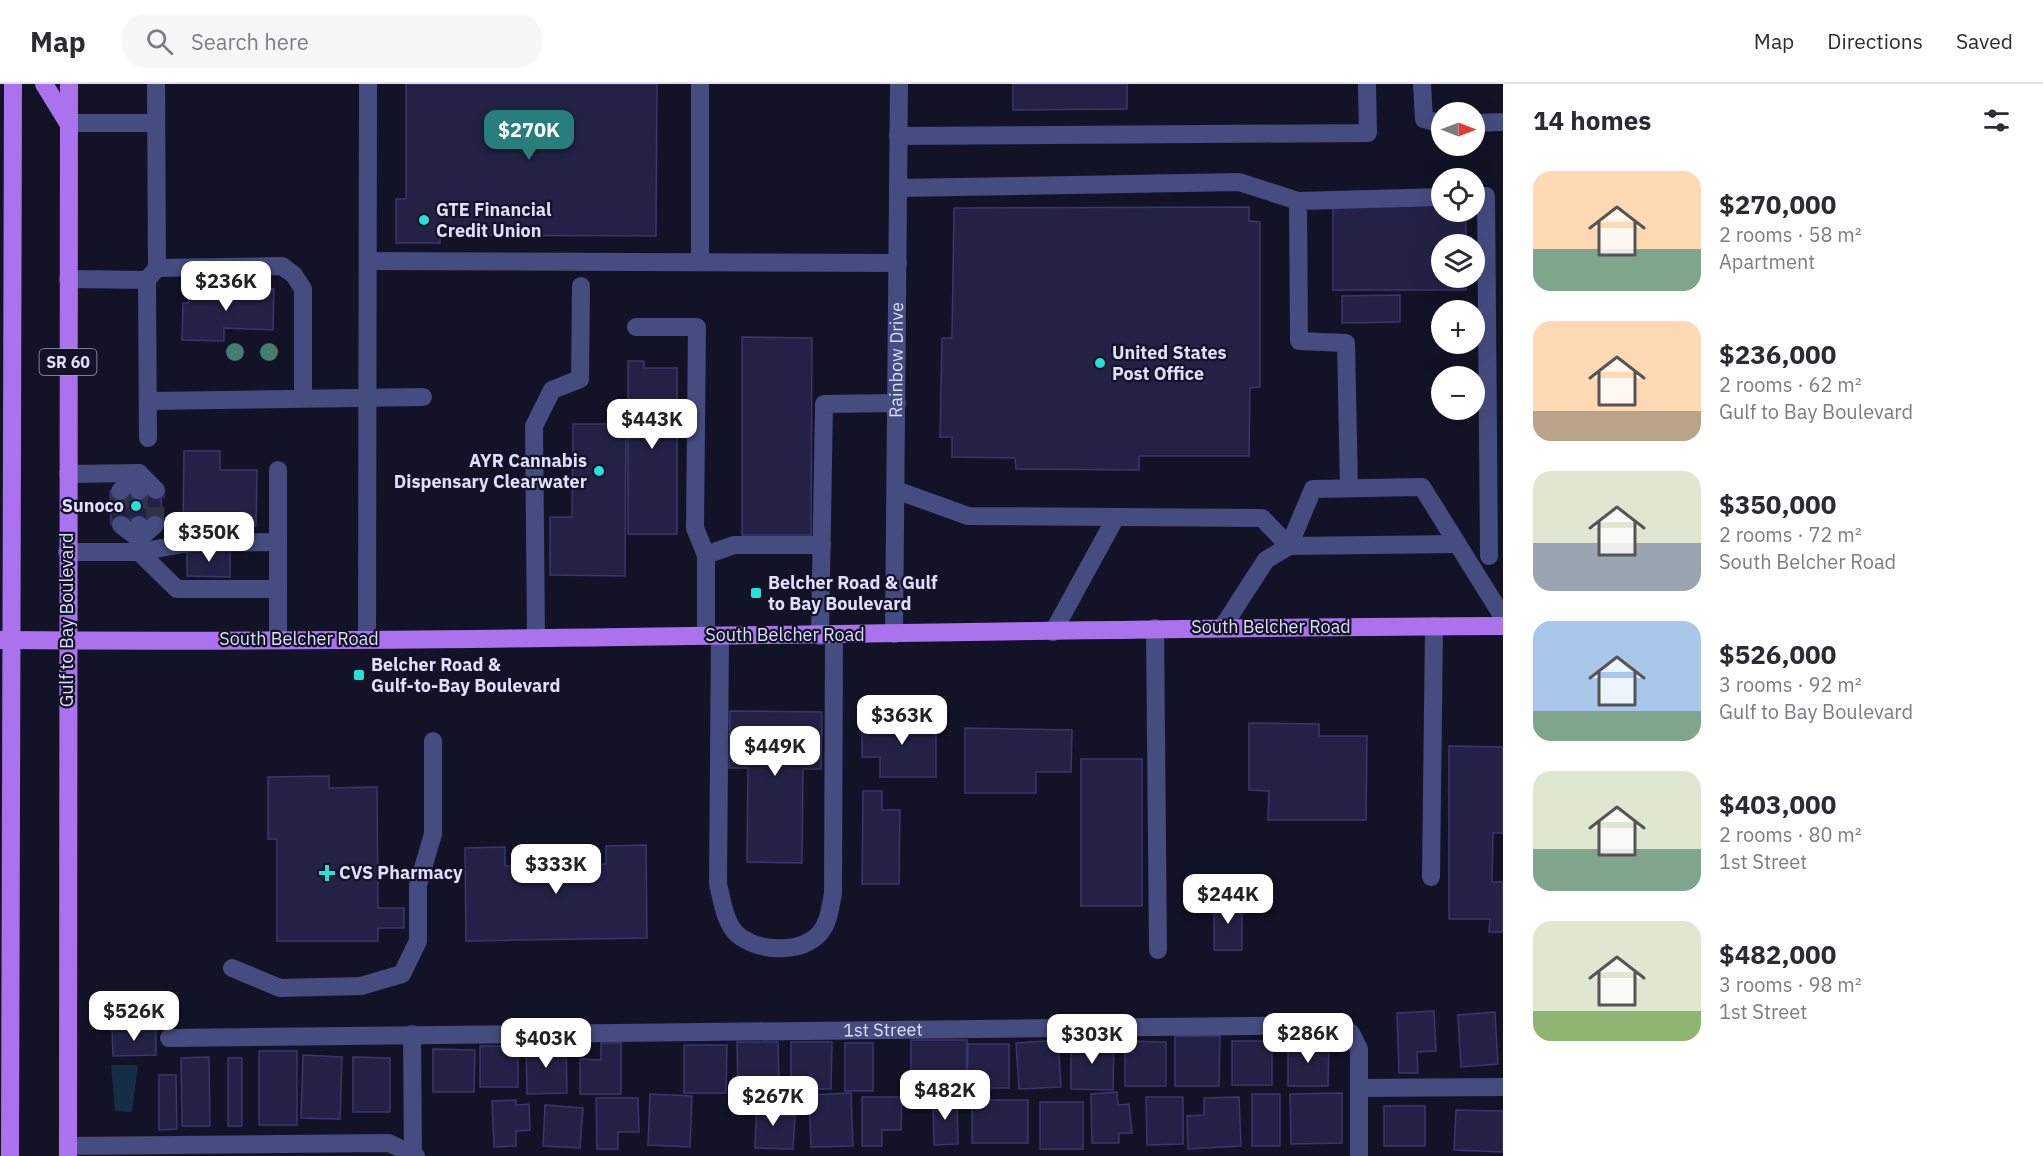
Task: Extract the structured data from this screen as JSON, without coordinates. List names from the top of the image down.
{
  "streets": {
    "main road": ["SR 60", "Gulf to Bay Boulevard", "South Belcher Road"],
    "street": ["Rainbow Drive", "1st Street"]
  },
  "crossings": [
    ["Rainbow Drive", "South Belcher Road"],
    ["Gulf to Bay Boulevard", "South Belcher Road"]
  ],
  "places": {
    "other": [
      "GTE Financial Credit Union",
      "United States Post Office",
      "AYR Cannabis Dispensary Clearwater",
      "Sunoco"
    ],
    "transit": ["Belcher Road & Gulf to Bay Boulevard", "Belcher Road & Gulf-to-Bay Boulevard"],
    "health": ["CVS Pharmacy"]
  },
  "north": "right",
  "page": {
    "header": "Map",
    "search": "Search here",
    "nav": ["Map", "Directions", "Saved"],
    "heading": "14 homes",
    "map_buttons": ["+", "−"],
    "price": [
      "$270K",
      "$236K",
      "$443K",
      "$350K",
      "$363K",
      "$449K",
      "$333K",
      "$244K",
      "$526K",
      "$286K",
      "$303K",
      "$403K",
      "$482K",
      "$267K"
    ],
    "list": [
      {
        "name": "$270,000",
        "note": "2 rooms · 58 m² · Apartment"
      },
      {
        "name": "$236,000",
        "note": "2 rooms · 62 m² · Gulf to Bay Boulevard"
      },
      {
        "name": "$350,000",
        "note": "2 rooms · 72 m² · South Belcher Road"
      },
      {
        "name": "$526,000",
        "note": "3 rooms · 92 m² · Gulf to Bay Boulevard"
      },
      {
        "name": "$403,000",
        "note": "2 rooms · 80 m² · 1st Street"
      },
      {
        "name": "$482,000",
        "note": "3 rooms · 98 m² · 1st Street"
      }
    ]
  }
}
